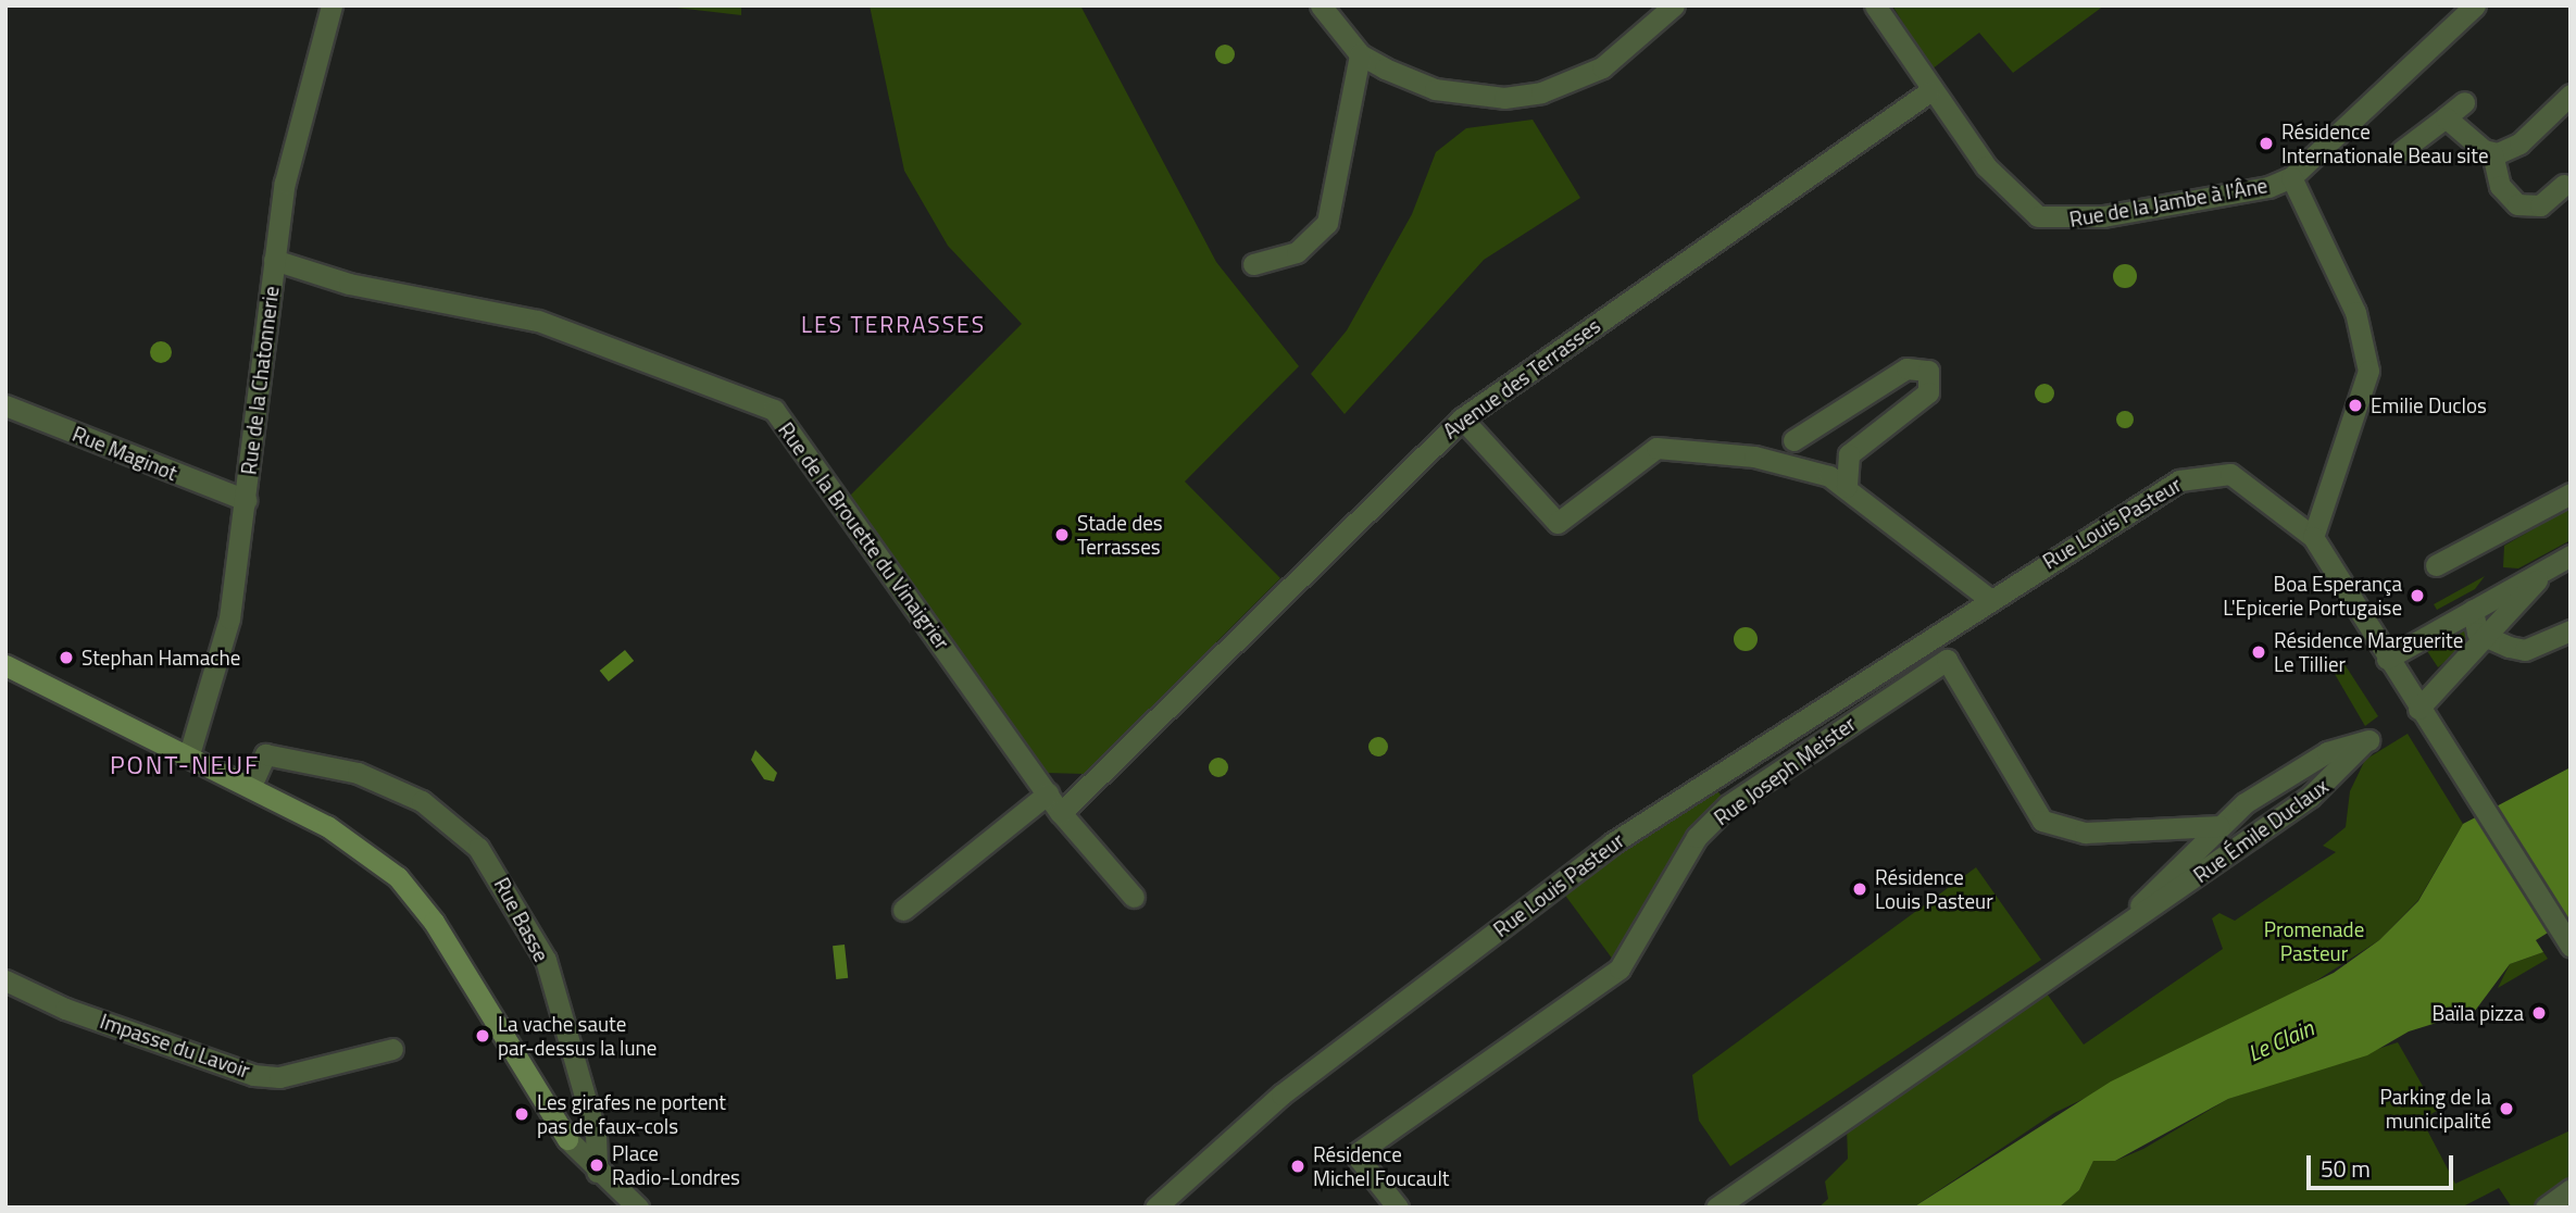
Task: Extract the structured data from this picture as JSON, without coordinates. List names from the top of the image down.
{
  "streets": {
    "street": [
      "Rue de la Jambe à l'Âne",
      "Avenue des Terrasses",
      "Rue de la Chatonnerie",
      "Rue Maginot",
      "Rue Louis Pasteur",
      "Rue de la Brouette du Vinaigrier",
      "Rue Joseph Meister",
      "Rue Émile Duclaux",
      "Rue Basse",
      "Impasse du Lavoir"
    ]
  },
  "crossings": [
    ["Rue de la Jambe à l'Âne", "Avenue des Terrasses"],
    ["Avenue des Terrasses", "Rue de la Brouette du Vinaigrier"],
    ["Rue de la Chatonnerie", "Rue Maginot"],
    ["Rue de la Chatonnerie", "Rue de la Brouette du Vinaigrier"],
    ["Rue Joseph Meister", "Rue Émile Duclaux"]
  ],
  "districts": ["LES TERRASSES", "PONT-NEUF"],
  "water": ["Le Clain"],
  "parks": ["Promenade Pasteur"],
  "places": [
    "Résidence Internationale Beau site",
    "Emilie Duclos",
    "Stade des Terrasses",
    "Boa Esperança L'Epicerie Portugaise",
    "Résidence Marguerite Le Tillier",
    "Stephan Hamache",
    "Résidence Louis Pasteur",
    "Baïla pizza",
    "La vache saute par-dessus la lune",
    "Parking de la municipalité",
    "Les girafes ne portent pas de faux-cols",
    "Place Radio-Londres",
    "Résidence Michel Foucault"
  ],
  "scale_bar": "50 m"
}
